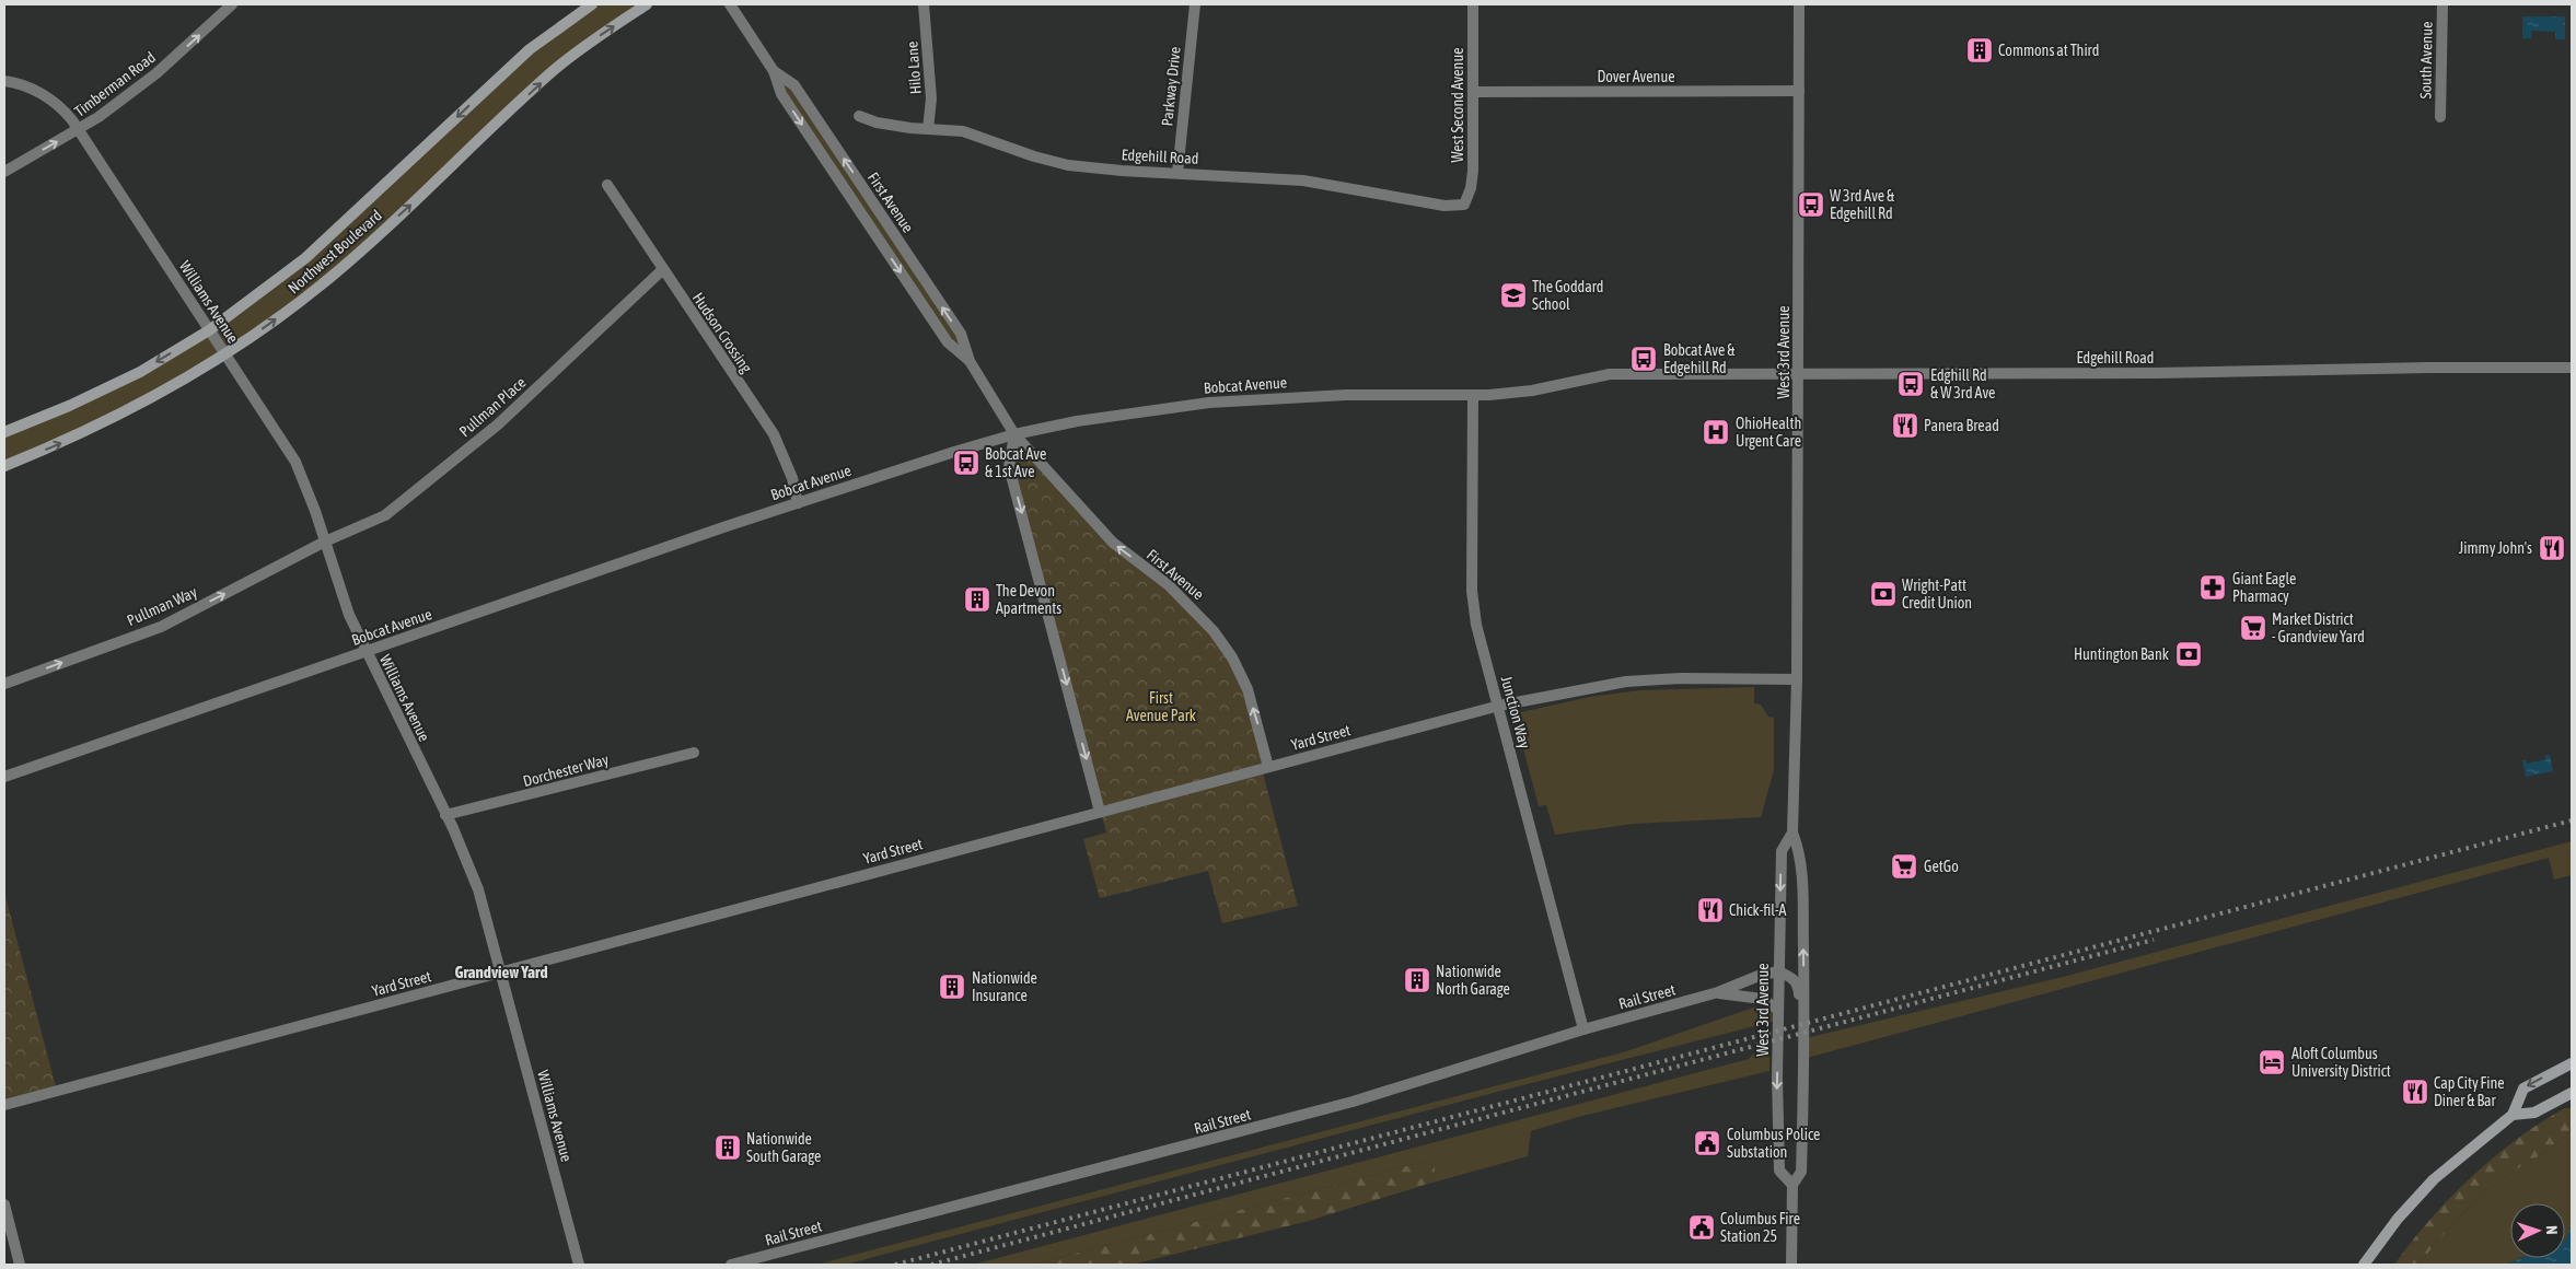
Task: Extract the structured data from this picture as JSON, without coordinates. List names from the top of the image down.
{
  "streets": {
    "main road": ["Northwest Boulevard"],
    "street": [
      "South Avenue",
      "Hilo Lane",
      "Dover Avenue",
      "Timberman Road",
      "Parkway Drive",
      "West Second Avenue",
      "Edgehill Road",
      "First Avenue",
      "Williams Avenue",
      "Hudson Crossing",
      "West 3rd Avenue",
      "Bobcat Avenue",
      "Pullman Place",
      "Pullman Way",
      "Junction Way",
      "Yard Street",
      "Dorchester Way",
      "Rail Street"
    ]
  },
  "crossings": [
    ["Hilo Lane", "Edgehill Road"],
    ["Dover Avenue", "West Second Avenue"],
    ["Dover Avenue", "West 3rd Avenue"],
    ["Timberman Road", "Williams Avenue"],
    ["Parkway Drive", "Edgehill Road"],
    ["West Second Avenue", "Edgehill Road"],
    ["Edgehill Road", "West 3rd Avenue"],
    ["Edgehill Road", "Bobcat Avenue"],
    ["First Avenue", "Bobcat Avenue"],
    ["First Avenue", "Yard Street"],
    ["Northwest Boulevard", "Williams Avenue"],
    ["Williams Avenue", "Bobcat Avenue"],
    ["Williams Avenue", "Pullman Place"],
    ["Williams Avenue", "Pullman Way"],
    ["Williams Avenue", "Yard Street"],
    ["Williams Avenue", "Dorchester Way"],
    ["Hudson Crossing", "Bobcat Avenue"],
    ["Hudson Crossing", "Pullman Place"],
    ["West 3rd Avenue", "Yard Street"],
    ["West 3rd Avenue", "Rail Street"],
    ["Bobcat Avenue", "Junction Way"],
    ["Pullman Place", "Pullman Way"],
    ["Junction Way", "Yard Street"],
    ["Junction Way", "Rail Street"]
  ],
  "one_way": ["Timberman Road", "Pullman Way"],
  "districts": ["Grandview Yard"],
  "parks": ["First Avenue Park"],
  "places": {
    "building": [
      "Commons at Third",
      "The Devon Apartments",
      "Nationwide North Garage",
      "Nationwide Insurance",
      "Nationwide South Garage"
    ],
    "bus stop": [
      "W 3rd Ave & Edgehill Rd",
      "Bobcat Ave & Edgehill Rd",
      "Edghill Rd & W 3rd Ave",
      "Bobcat Ave & 1st Ave"
    ],
    "school or university": ["The Goddard School"],
    "restaurant": [
      "Panera Bread",
      "Jimmy John's",
      "Chick-fil-A",
      "Cap City Fine Diner & Bar"
    ],
    "hospital": ["OhioHealth Urgent Care"],
    "pharmacy": ["Giant Eagle Pharmacy"],
    "bank": ["Wright-Patt Credit Union", "Huntington Bank"],
    "supermarket": ["Market District - Grandview Yard", "GetGo"],
    "hotel": ["Aloft Columbus University District"],
    "public building": ["Columbus Police Substation", "Columbus Fire Station 25"]
  },
  "north": "right"
}
